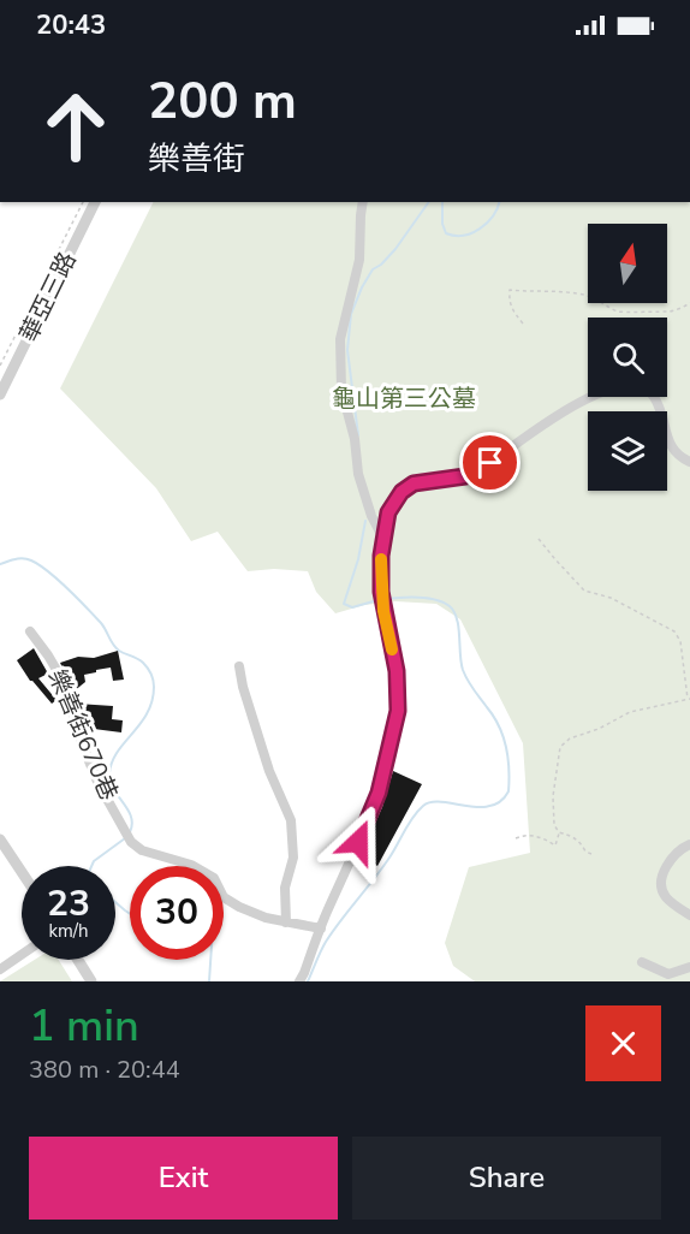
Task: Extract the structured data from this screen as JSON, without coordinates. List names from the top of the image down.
{
  "streets": {
    "street": ["華亞三路", "樂善街670巷"]
  },
  "parks": ["龜山第三公墓"],
  "north": "top",
  "page": {
    "status": "20:43",
    "turn": ["200 m", "樂善街"],
    "speed": "23 km/h",
    "limit": "30",
    "heading": ["1 min", "380 m · 20:44"],
    "buttons": ["Exit", "Share"]
  }
}
